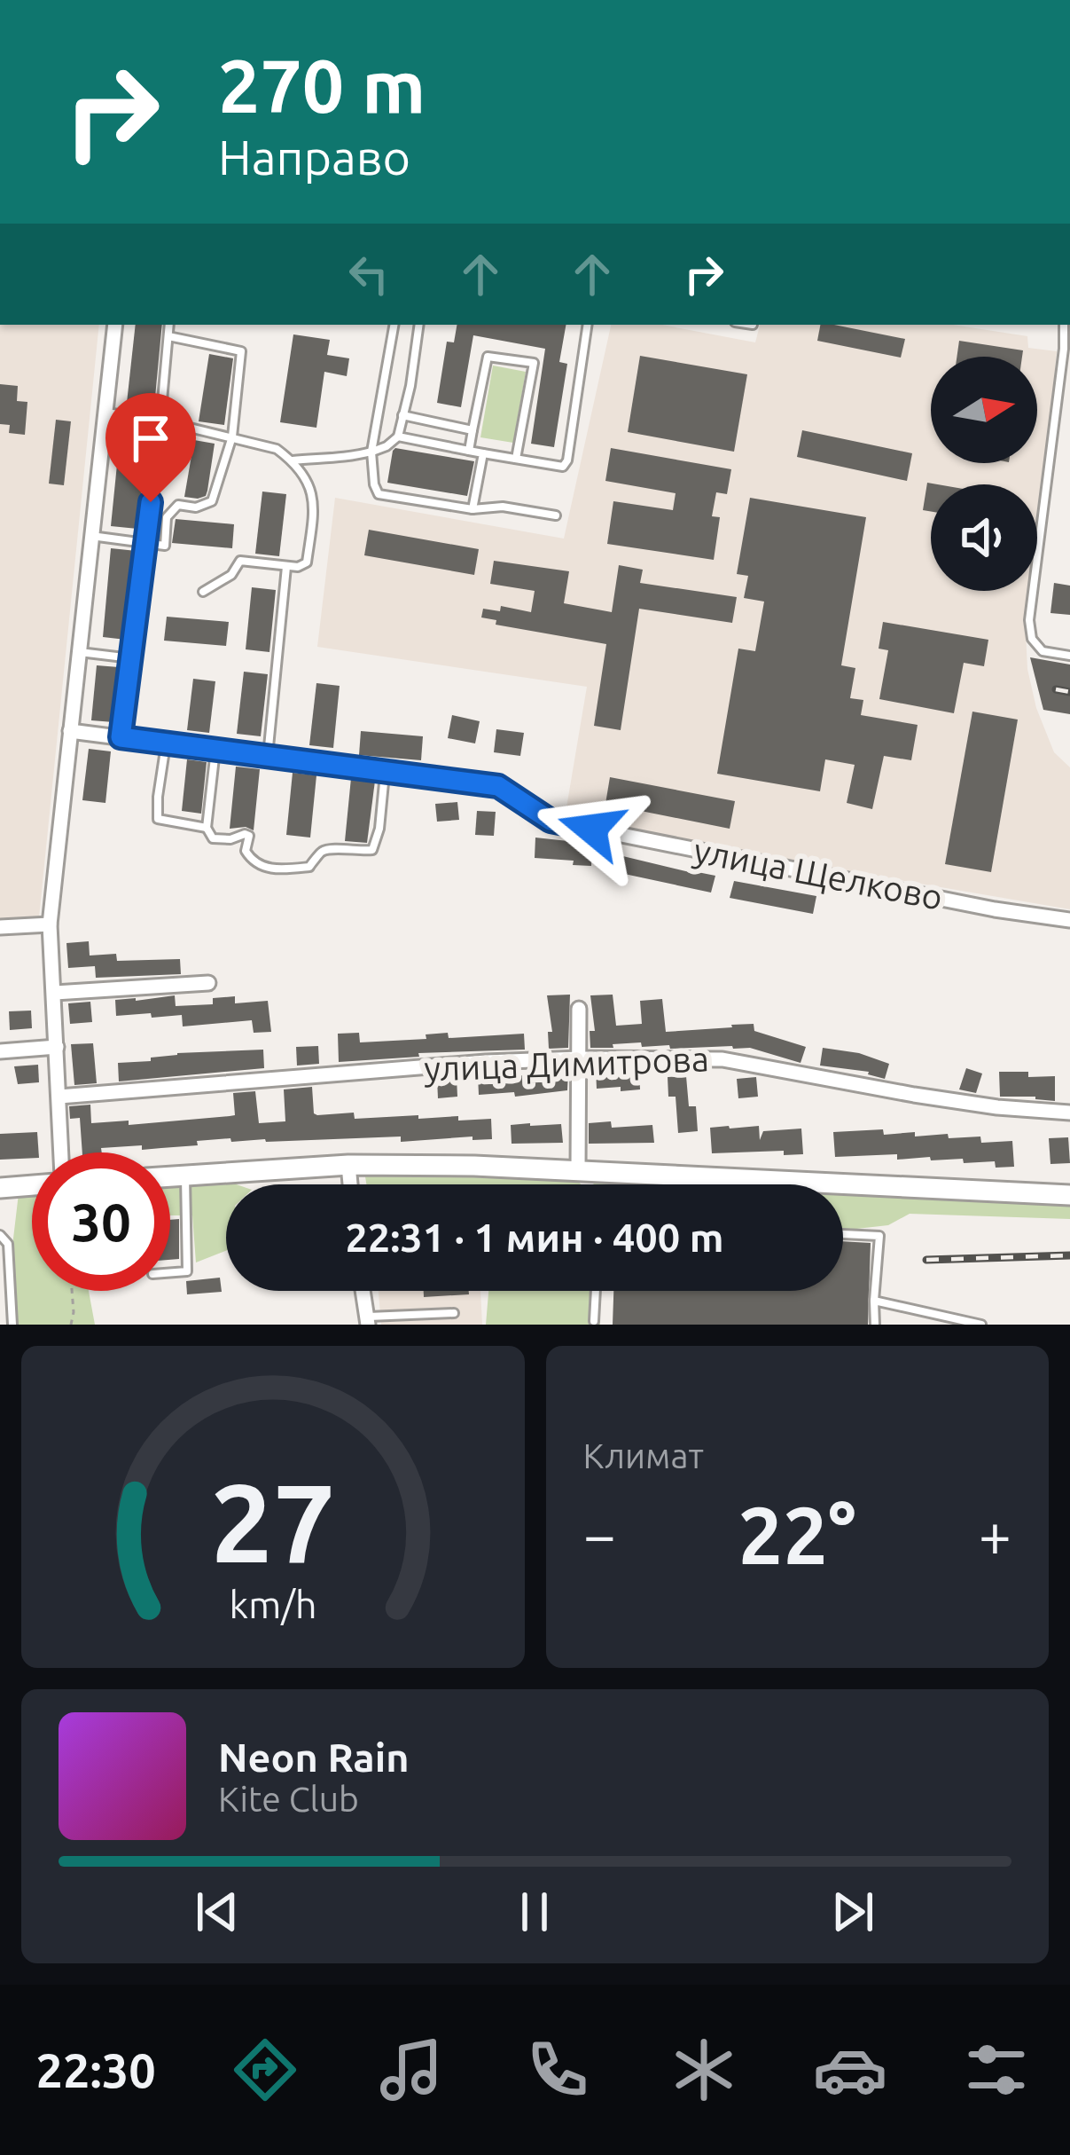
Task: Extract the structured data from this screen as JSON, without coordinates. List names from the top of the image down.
{
  "streets": {
    "street": ["улица Щелково", "улица Димитрова"]
  },
  "north": "right",
  "page": {
    "turn": ["270 m", "Направо"],
    "limit": "30",
    "trip": "22:31 · 1 мин · 400 m",
    "tile": "Климат",
    "heat": ["−", "22°", "+"],
    "song": ["Neon Rain", "Kite Club"],
    "tabs": "22:30",
    "gauge": ["27", "km/h"]
  }
}
